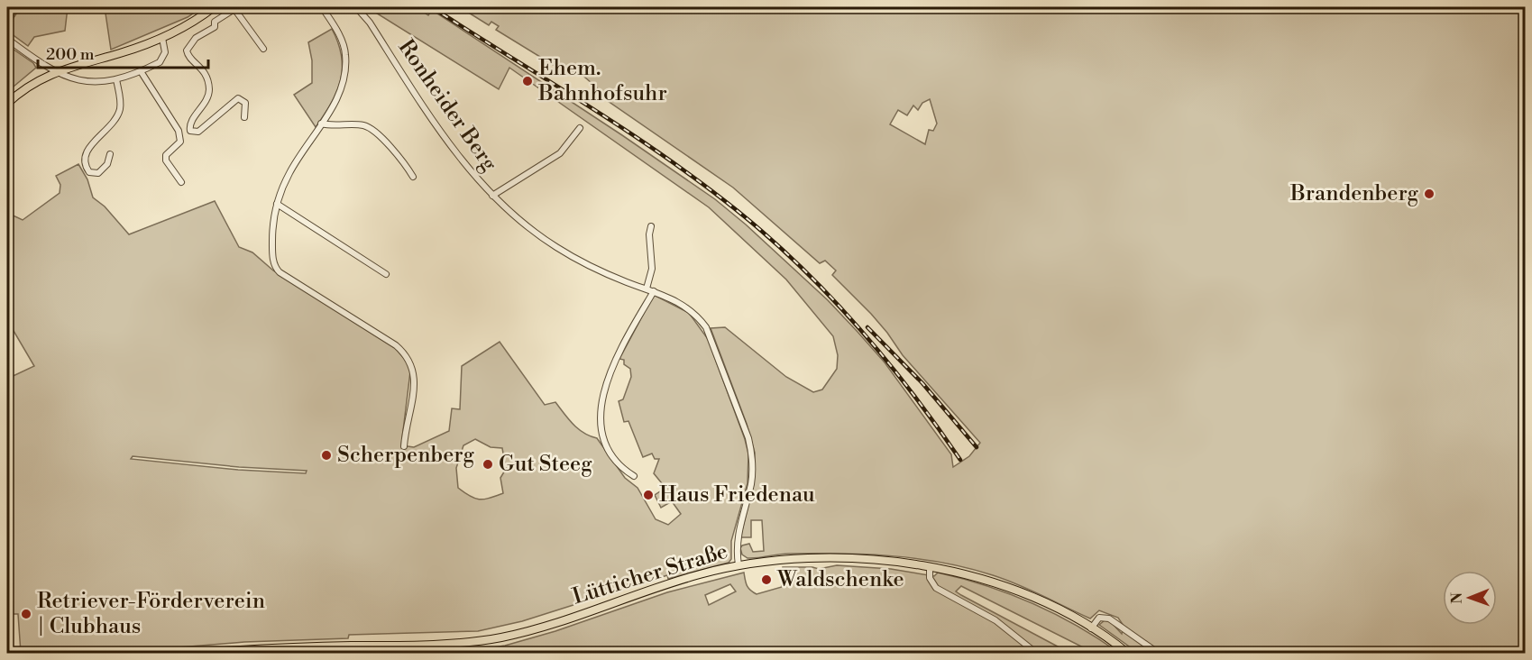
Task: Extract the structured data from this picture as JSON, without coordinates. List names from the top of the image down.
{
  "streets": {
    "main road": ["Lütticher Straße"],
    "street": ["Ronheider Berg"]
  },
  "crossings": [
    ["Ronheider Berg", "Lütticher Straße"]
  ],
  "places": [
    "Ehem. Bahnhofsuhr",
    "Brandenberg",
    "Scherpenberg",
    "Gut Steeg",
    "Haus Friedenau",
    "Waldschenke",
    "Retriever-Förderverein | Clubhaus"
  ],
  "scale_bar": "200 m",
  "north": "left"
}
